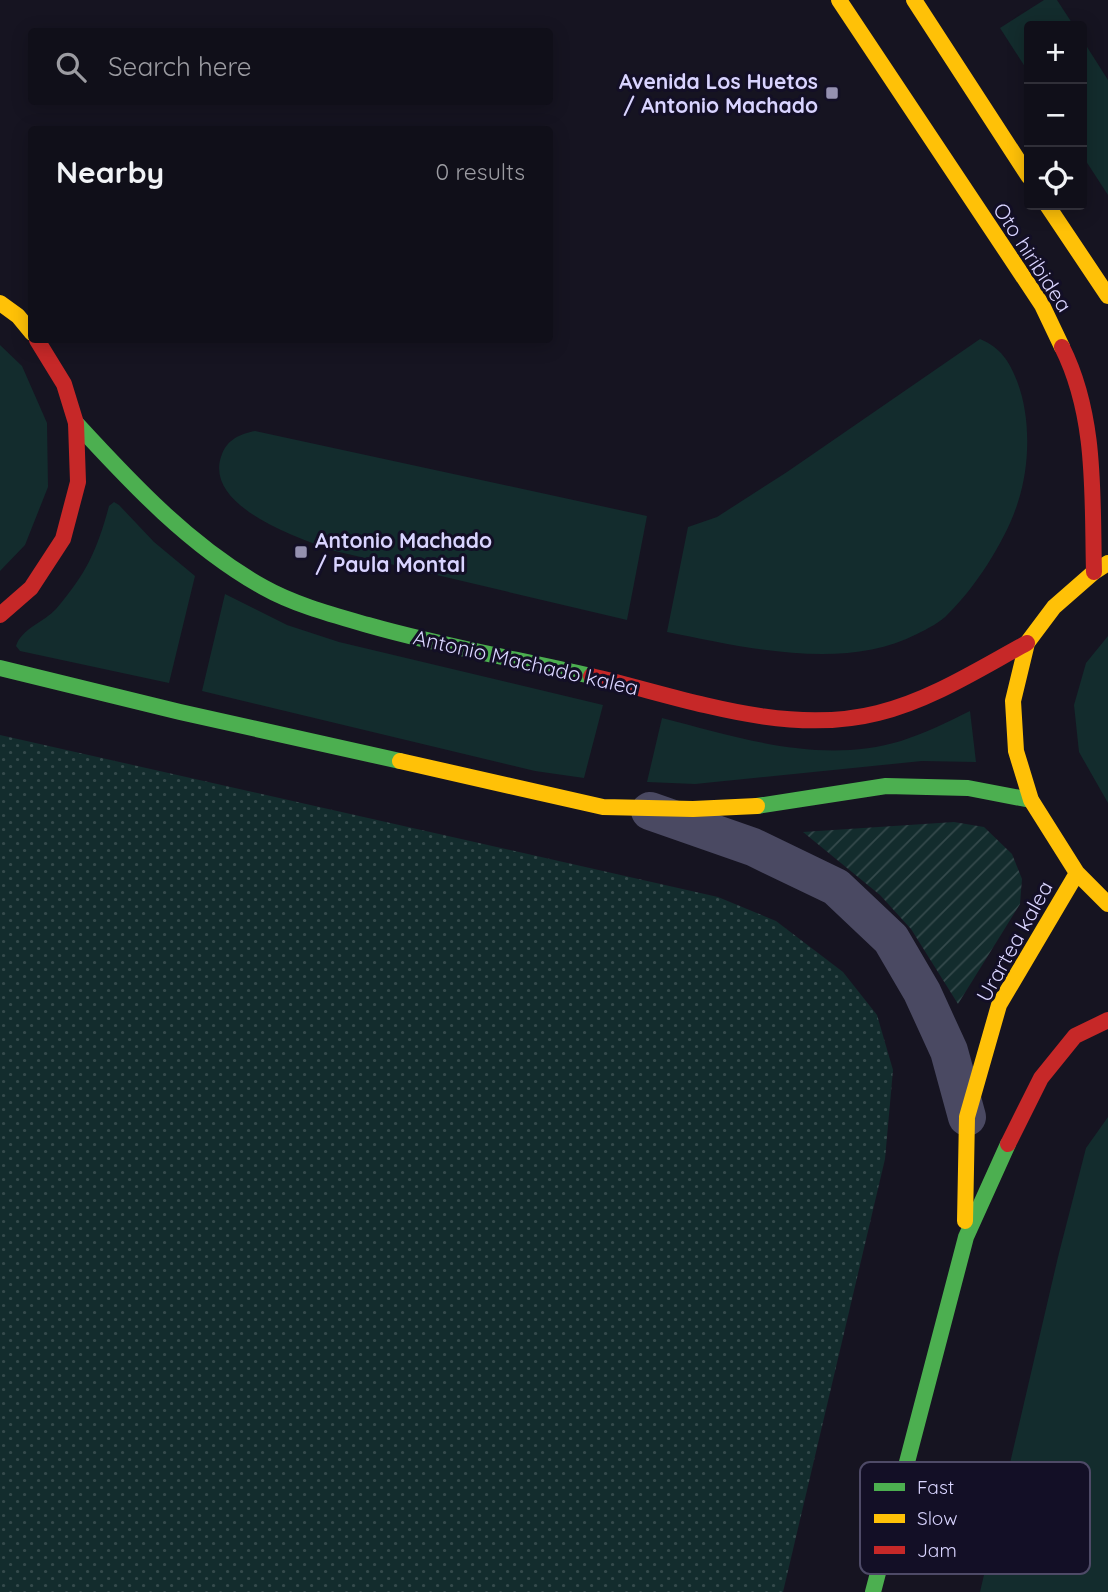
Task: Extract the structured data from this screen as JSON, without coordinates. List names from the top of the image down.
{
  "streets": {
    "main road": ["Oto hiribidea", "Antonio Machado kalea", "Urartea kalea"]
  },
  "places": {
    "transit": ["Avenida Los Huetos / Antonio Machado", "Antonio Machado / Paula Montal"]
  },
  "legend": ["Fast", "Slow", "Jam"],
  "page": {
    "map_buttons": ["+", "−"],
    "search": "Search here",
    "heading": ["Nearby", "0 results"]
  }
}
